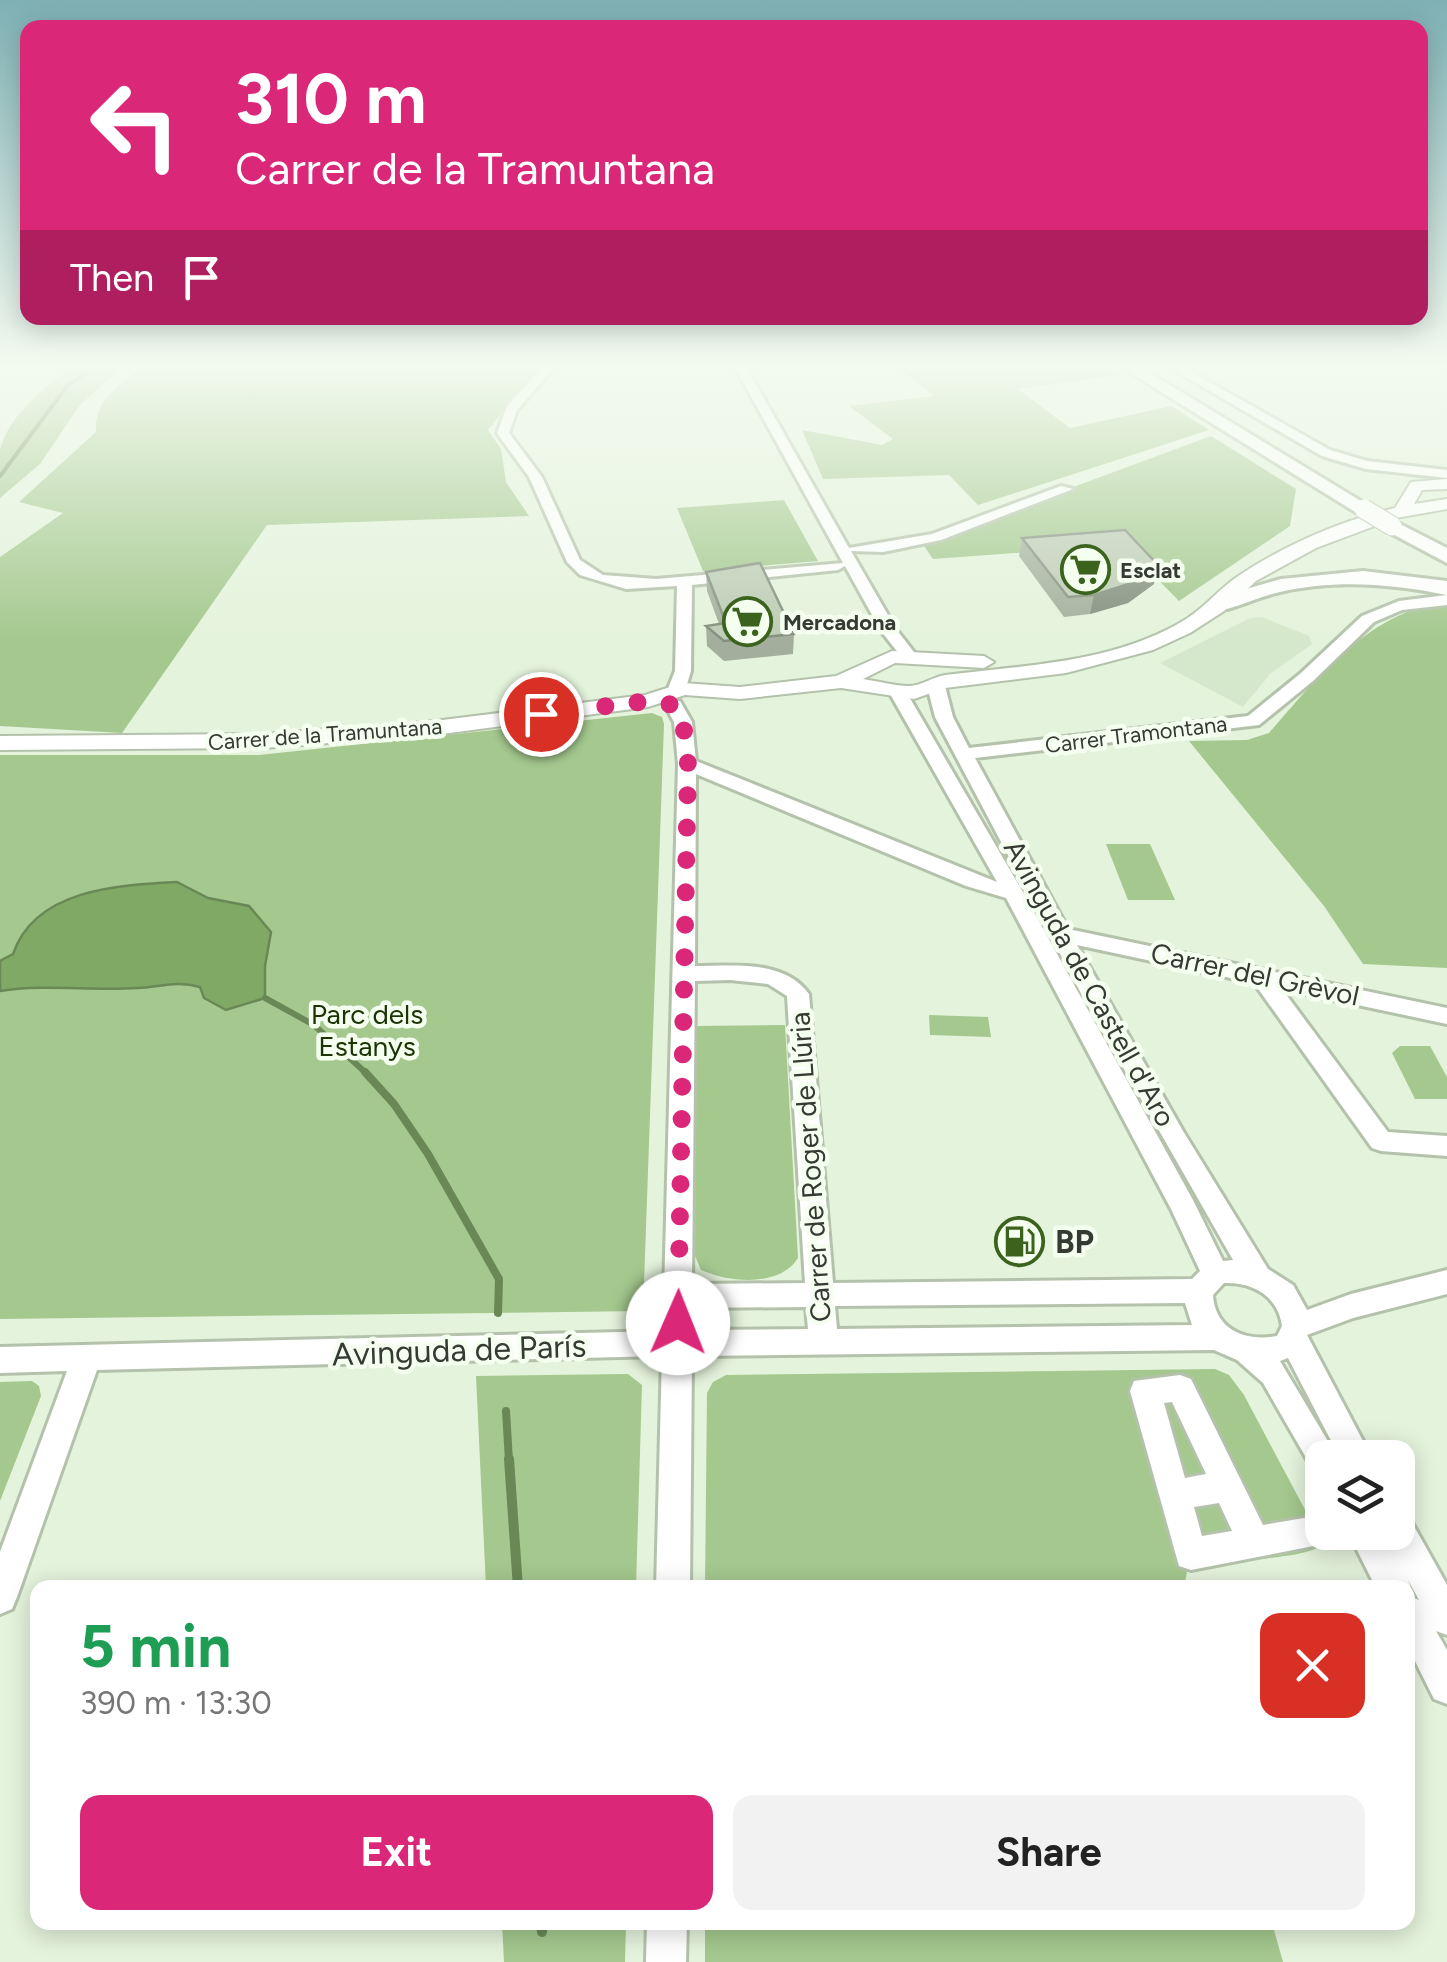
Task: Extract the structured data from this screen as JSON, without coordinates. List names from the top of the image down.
{
  "streets": {
    "main road": ["Carrer de la Tramuntana"],
    "street": [
      "Carrer Tramontana",
      "Carrer del Grèvol",
      "Avinguda de Castell d'Aro",
      "Carrer de Roger de Llúria",
      "Avinguda de París"
    ]
  },
  "crossings": [
    ["Carrer Tramontana", "Avinguda de Castell d'Aro"],
    ["Carrer del Grèvol", "Avinguda de Castell d'Aro"],
    ["Avinguda de Castell d'Aro", "Avinguda de París"],
    ["Carrer de Roger de Llúria", "Avinguda de París"]
  ],
  "parks": ["Parc dels Estanys"],
  "places": {
    "supermarket": ["Esclat", "Mercadona"],
    "fuel station": ["BP"]
  },
  "page": {
    "turn": ["310 m", "Carrer de la Tramuntana"],
    "then": "Then",
    "heading": ["5 min", "390 m · 13:30"],
    "buttons": ["Exit", "Share"]
  }
}
